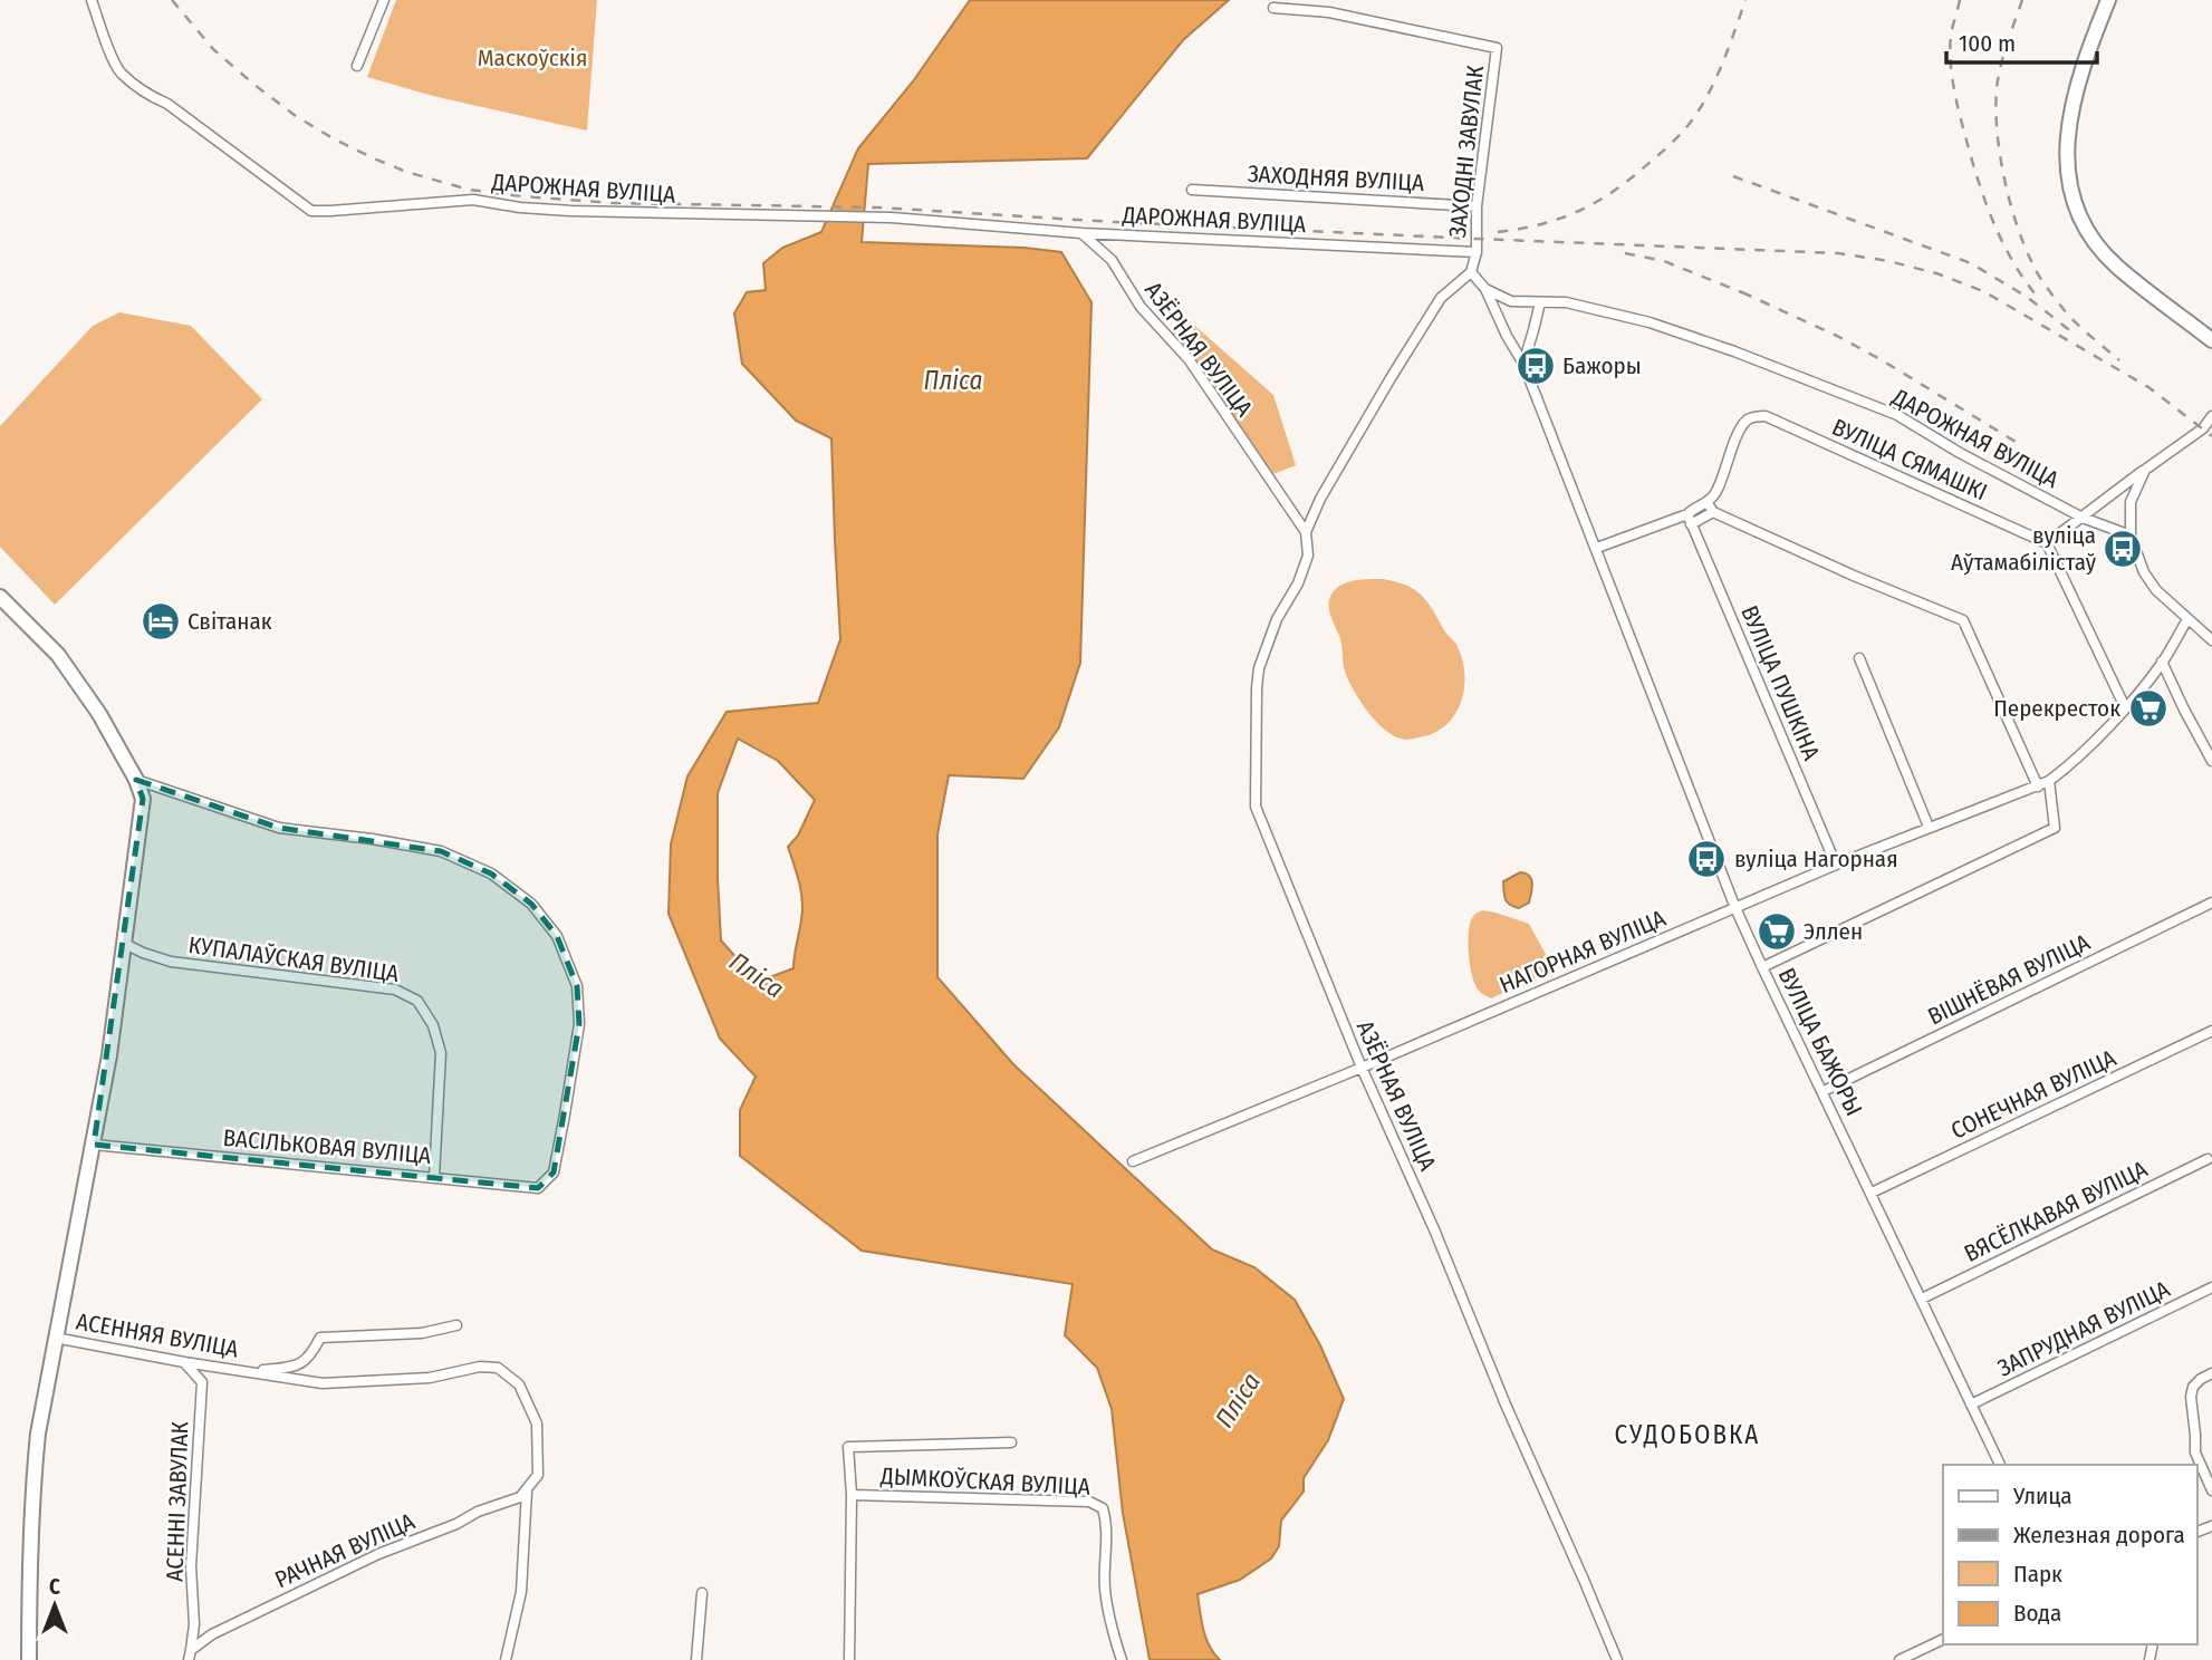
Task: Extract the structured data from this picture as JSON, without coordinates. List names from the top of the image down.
{
  "streets": {
    "street": [
      "ЗАХОДНІ ЗАВУЛАК",
      "ЗАХОДНЯЯ ВУЛІЦА",
      "ДАРОЖНАЯ ВУЛІЦА",
      "АЗЁРНАЯ ВУЛІЦА",
      "ВУЛІЦА СЯМАШКІ",
      "ВУЛІЦА ПУШКІНА",
      "НАГОРНАЯ ВУЛІЦА",
      "КУПАЛАЎСКАЯ ВУЛІЦА",
      "ВІШНЁВАЯ ВУЛІЦА",
      "ВУЛІЦА БАЖОРЫ",
      "СОНЕЧНАЯ ВУЛІЦА",
      "ВАСІЛЬКОВАЯ ВУЛІЦА",
      "ВЯСЁЛКАВАЯ ВУЛІЦА",
      "ЗАПРУДНАЯ ВУЛІЦА",
      "АСЕННЯЯ ВУЛІЦА",
      "ДЫМКОЎСКАЯ ВУЛІЦА",
      "АСЕННІ ЗАВУЛАК",
      "РАЧНАЯ ВУЛІЦА"
    ]
  },
  "crossings": [
    ["ЗАХОДНІ ЗАВУЛАК", "ЗАХОДНЯЯ ВУЛІЦА"],
    ["ЗАХОДНІ ЗАВУЛАК", "ДАРОЖНАЯ ВУЛІЦА"],
    ["ДАРОЖНАЯ ВУЛІЦА", "АЗЁРНАЯ ВУЛІЦА"],
    ["ДАРОЖНАЯ ВУЛІЦА", "ВУЛІЦА БАЖОРЫ"],
    ["АЗЁРНАЯ ВУЛІЦА", "НАГОРНАЯ ВУЛІЦА"],
    ["ВУЛІЦА ПУШКІНА", "НАГОРНАЯ ВУЛІЦА"],
    ["НАГОРНАЯ ВУЛІЦА", "ВУЛІЦА БАЖОРЫ"],
    ["КУПАЛАЎСКАЯ ВУЛІЦА", "ВАСІЛЬКОВАЯ ВУЛІЦА"],
    ["ВІШНЁВАЯ ВУЛІЦА", "ВУЛІЦА БАЖОРЫ"],
    ["ВУЛІЦА БАЖОРЫ", "СОНЕЧНАЯ ВУЛІЦА"],
    ["ВУЛІЦА БАЖОРЫ", "ВЯСЁЛКАВАЯ ВУЛІЦА"],
    ["ВУЛІЦА БАЖОРЫ", "ЗАПРУДНАЯ ВУЛІЦА"],
    ["АСЕННЯЯ ВУЛІЦА", "АСЕННІ ЗАВУЛАК"],
    ["АСЕННЯЯ ВУЛІЦА", "РАЧНАЯ ВУЛІЦА"],
    ["АСЕННІ ЗАВУЛАК", "РАЧНАЯ ВУЛІЦА"]
  ],
  "districts": ["СУДОБОВКА"],
  "water": ["Пліса"],
  "parks": ["Маскоўскія"],
  "places": {
    "bus stop": ["Бажоры", "вуліца Аўтамабілістаў", "вуліца Нагорная"],
    "hotel": ["Світанак"],
    "supermarket": ["Перекресток", "Эллен"]
  },
  "legend": [
    "Улица",
    "Железная дорога",
    "Парк",
    "Вода"
  ],
  "scale_bar": "100 m",
  "north": "top"
}
